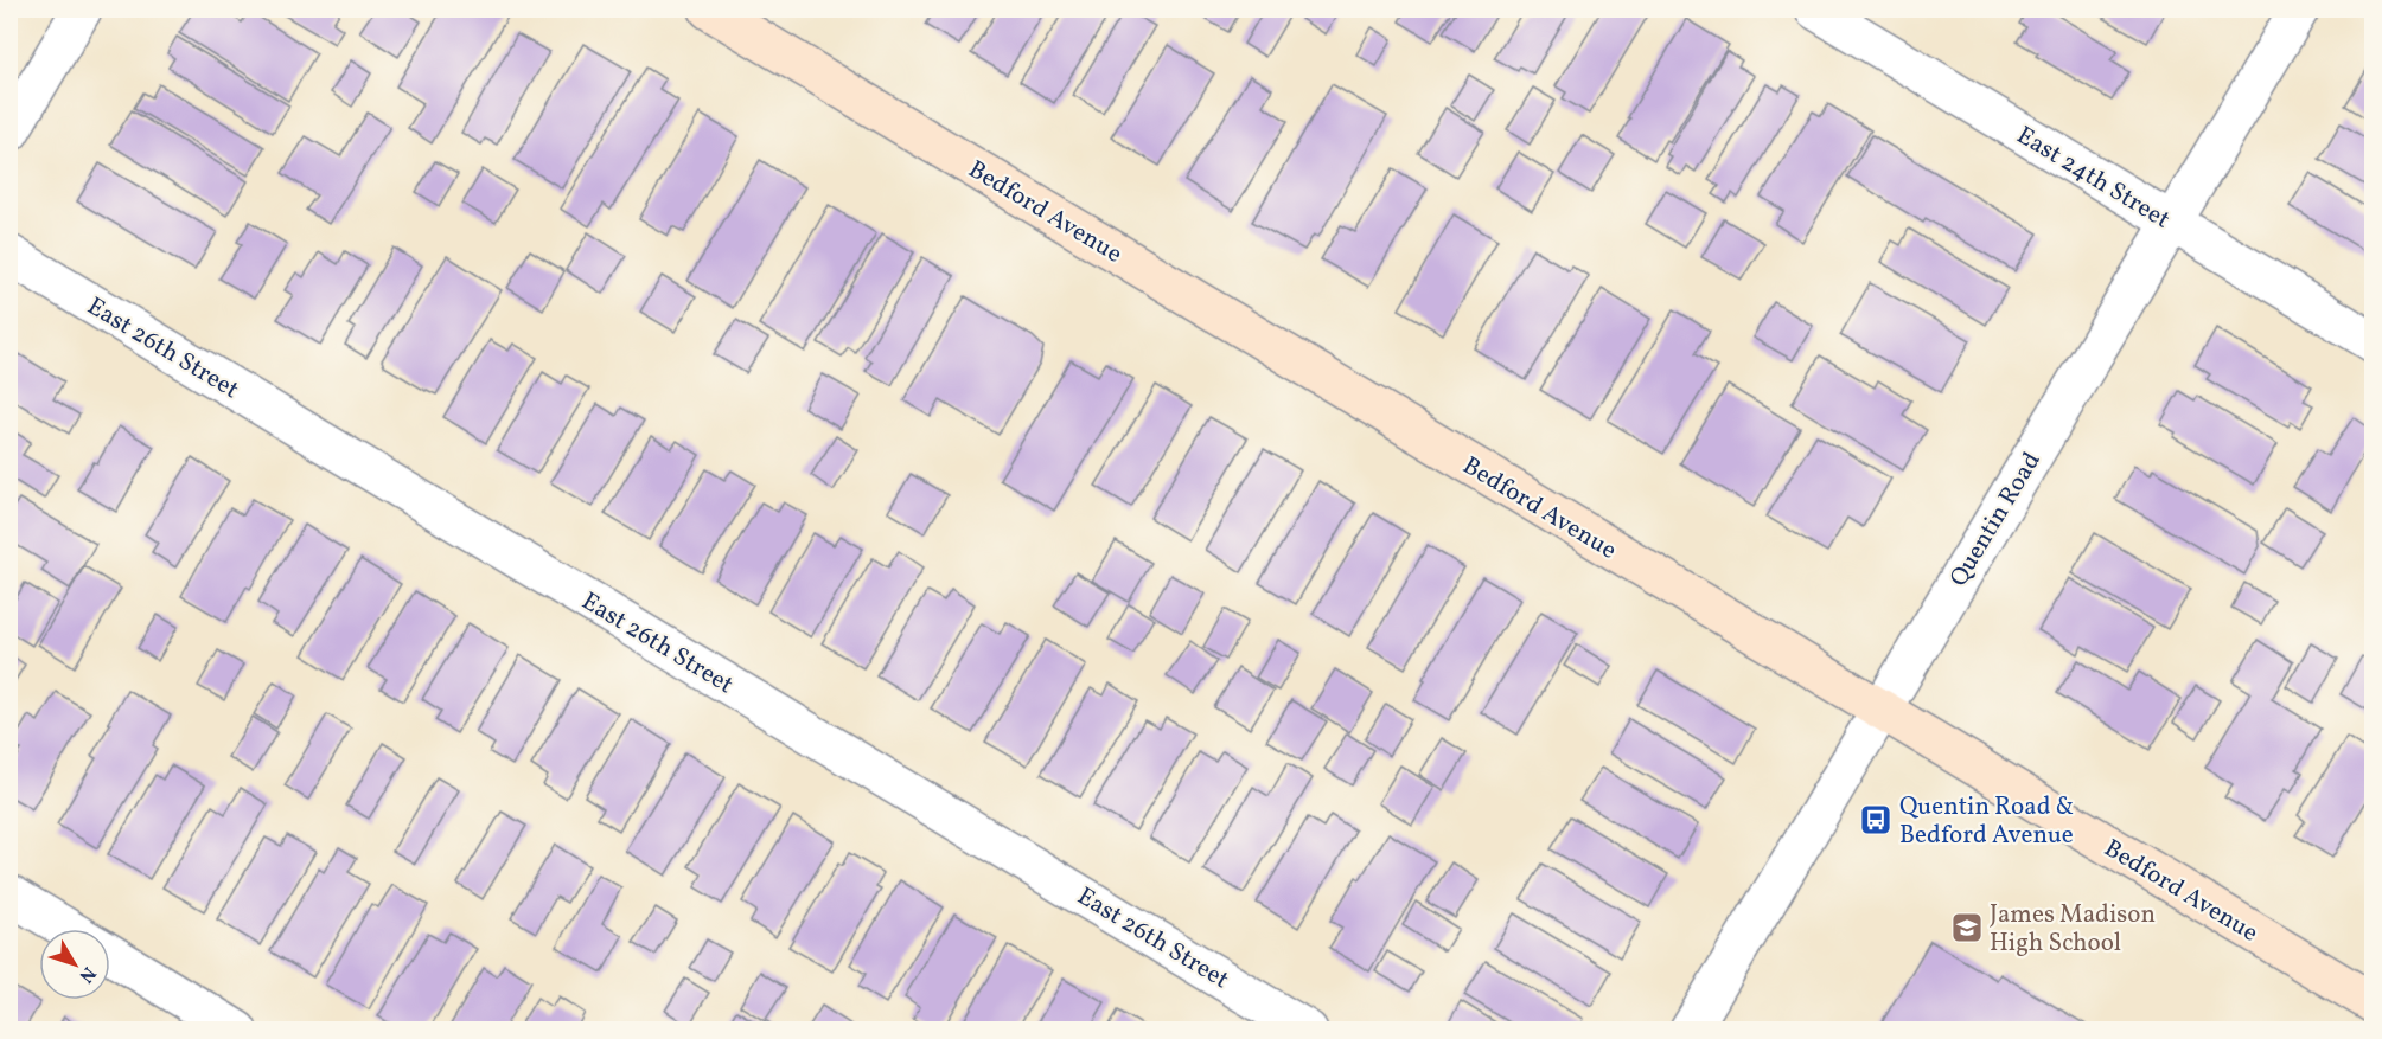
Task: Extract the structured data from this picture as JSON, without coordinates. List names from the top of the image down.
{
  "streets": {
    "main road": ["Bedford Avenue"],
    "street": ["East 24th Street", "East 26th Street", "Quentin Road"]
  },
  "crossings": [
    ["East 24th Street", "Quentin Road"],
    ["Bedford Avenue", "Quentin Road"]
  ],
  "places": {
    "bus stop": ["Quentin Road & Bedford Avenue"],
    "school or university": ["James Madison High School"]
  },
  "north": "bottom right"
}
